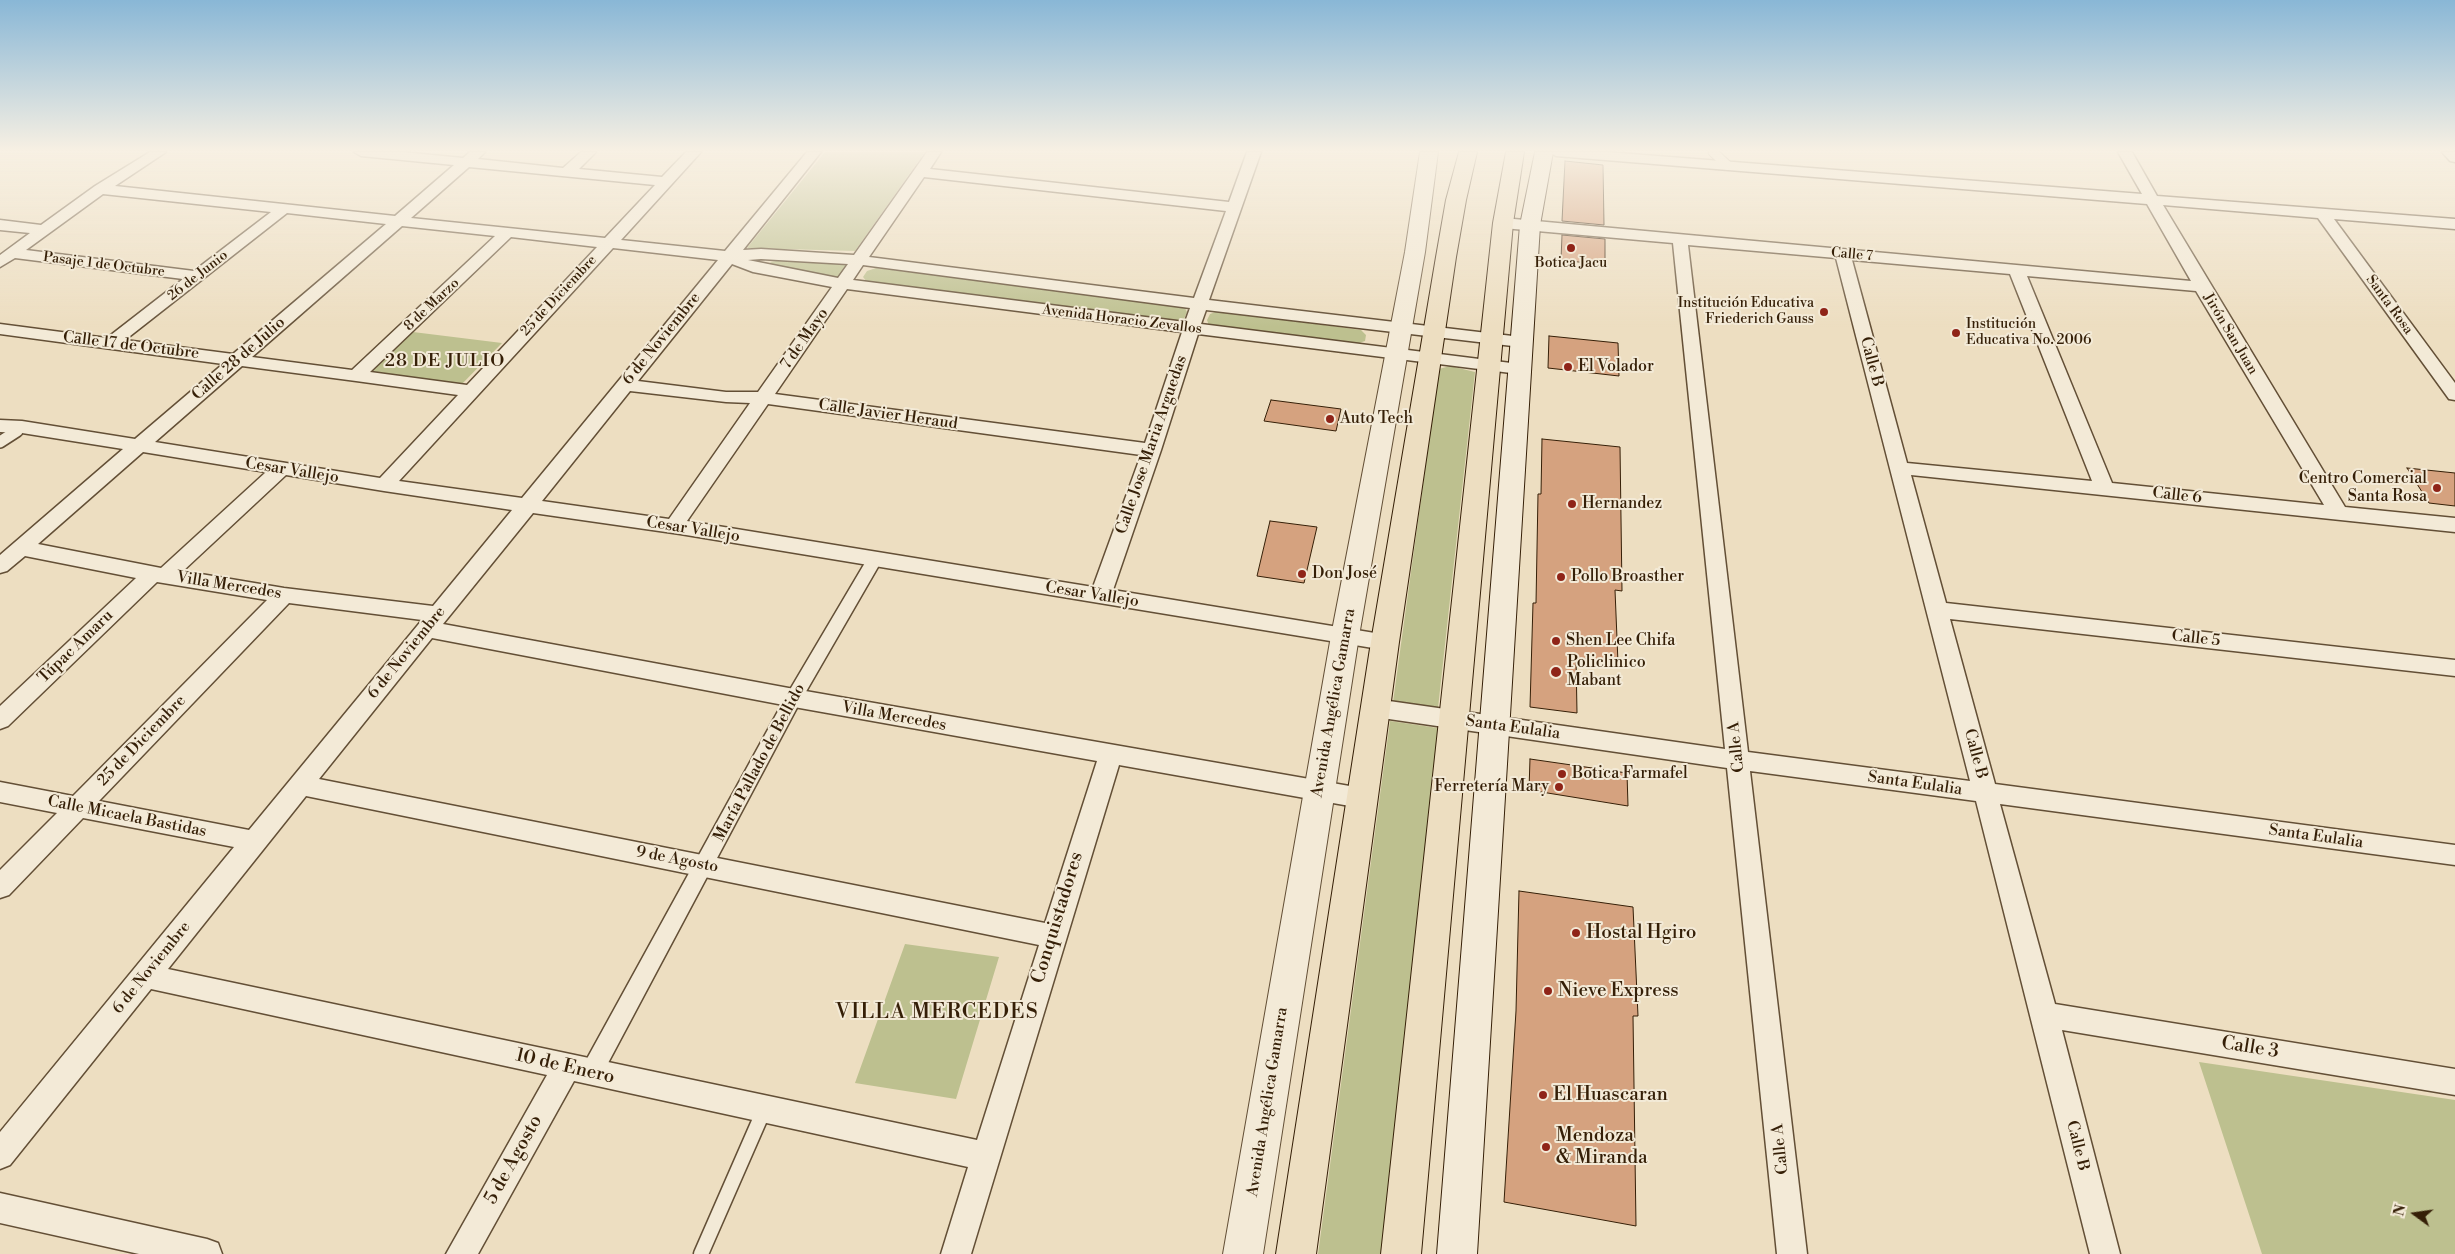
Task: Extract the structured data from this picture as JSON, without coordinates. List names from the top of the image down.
{
  "streets": {
    "main road": ["Avenida Angélica Gamarra"],
    "street": [
      "Calle 7",
      "Pasaje 1 de Octubre",
      "26 de Junio",
      "25 de Diciembre",
      "8 de Marzo",
      "Santa Rosa",
      "Avenida Horacio Zevallos",
      "Jirón San Juan",
      "6 de Noviembre",
      "7 de Mayo",
      "Calle 17 de Octubre",
      "Calle 28 de Julio",
      "Calle B",
      "Calle Javier Heraud",
      "Calle Jose Maria Arguedas",
      "Cesar Vallejo",
      "Calle 6",
      "Villa Mercedes",
      "Calle 5",
      "Túpac Amaru",
      "Santa Eulalia",
      "Calle A",
      "María Pallado de Bellido",
      "Calle Micaela Bastidas",
      "9 de Agosto",
      "Conquistadores",
      "Calle 3",
      "10 de Enero",
      "5 de Agosto"
    ]
  },
  "crossings": [
    ["Calle 7", "Jirón San Juan"],
    ["Calle 7", "Calle B"],
    ["Calle 7", "Calle A"],
    ["Pasaje 1 de Octubre", "26 de Junio"],
    ["26 de Junio", "Calle 17 de Octubre"],
    ["25 de Diciembre", "Avenida Horacio Zevallos"],
    ["25 de Diciembre", "Calle 17 de Octubre"],
    ["25 de Diciembre", "Cesar Vallejo"],
    ["25 de Diciembre", "Villa Mercedes"],
    ["25 de Diciembre", "Calle Micaela Bastidas"],
    ["8 de Marzo", "Avenida Horacio Zevallos"],
    ["8 de Marzo", "Calle 17 de Octubre"],
    ["Avenida Horacio Zevallos", "6 de Noviembre"],
    ["Avenida Horacio Zevallos", "7 de Mayo"],
    ["Avenida Horacio Zevallos", "Calle 28 de Julio"],
    ["Avenida Horacio Zevallos", "Calle Jose Maria Arguedas"],
    ["Avenida Horacio Zevallos", "Avenida Angélica Gamarra"],
    ["Jirón San Juan", "Calle 6"],
    ["6 de Noviembre", "Calle Javier Heraud"],
    ["6 de Noviembre", "Cesar Vallejo"],
    ["6 de Noviembre", "Villa Mercedes"],
    ["6 de Noviembre", "Calle Micaela Bastidas"],
    ["6 de Noviembre", "9 de Agosto"],
    ["6 de Noviembre", "10 de Enero"],
    ["7 de Mayo", "Calle Javier Heraud"],
    ["7 de Mayo", "Cesar Vallejo"],
    ["Calle 17 de Octubre", "Calle 28 de Julio"],
    ["Calle 28 de Julio", "Cesar Vallejo"],
    ["Calle 28 de Julio", "Villa Mercedes"],
    ["Calle B", "Calle 6"],
    ["Calle B", "Calle 5"],
    ["Calle B", "Santa Eulalia"],
    ["Calle B", "Calle 3"],
    ["Calle Javier Heraud", "Calle Jose Maria Arguedas"],
    ["Calle Jose Maria Arguedas", "Cesar Vallejo"],
    ["Cesar Vallejo", "Túpac Amaru"],
    ["Cesar Vallejo", "Avenida Angélica Gamarra"],
    ["Cesar Vallejo", "María Pallado de Bellido"],
    ["Villa Mercedes", "Túpac Amaru"],
    ["Villa Mercedes", "Avenida Angélica Gamarra"],
    ["Villa Mercedes", "María Pallado de Bellido"],
    ["Villa Mercedes", "Conquistadores"],
    ["Santa Eulalia", "Calle A"],
    ["María Pallado de Bellido", "9 de Agosto"],
    ["María Pallado de Bellido", "10 de Enero"],
    ["María Pallado de Bellido", "5 de Agosto"],
    ["9 de Agosto", "Conquistadores"],
    ["Conquistadores", "10 de Enero"],
    ["10 de Enero", "5 de Agosto"]
  ],
  "districts": ["28 DE JULIO", "VILLA MERCEDES"],
  "places": [
    "Botica Jacu",
    "Institución Educativa Friederich Gauss",
    "Institución Educativa No. 2006",
    "El Volador",
    "Auto Tech",
    "Centro Comercial Santa Rosa",
    "Hernandez",
    "Don José",
    "Pollo Broasther",
    "Shen Lee Chifa",
    "Policlinico Mabant",
    "Botica Farmafel",
    "Ferretería Mary",
    "Hostal Hgiro",
    "Nieve Express",
    "El Huascaran",
    "Mendoza & Miranda"
  ],
  "north": "left"
}
